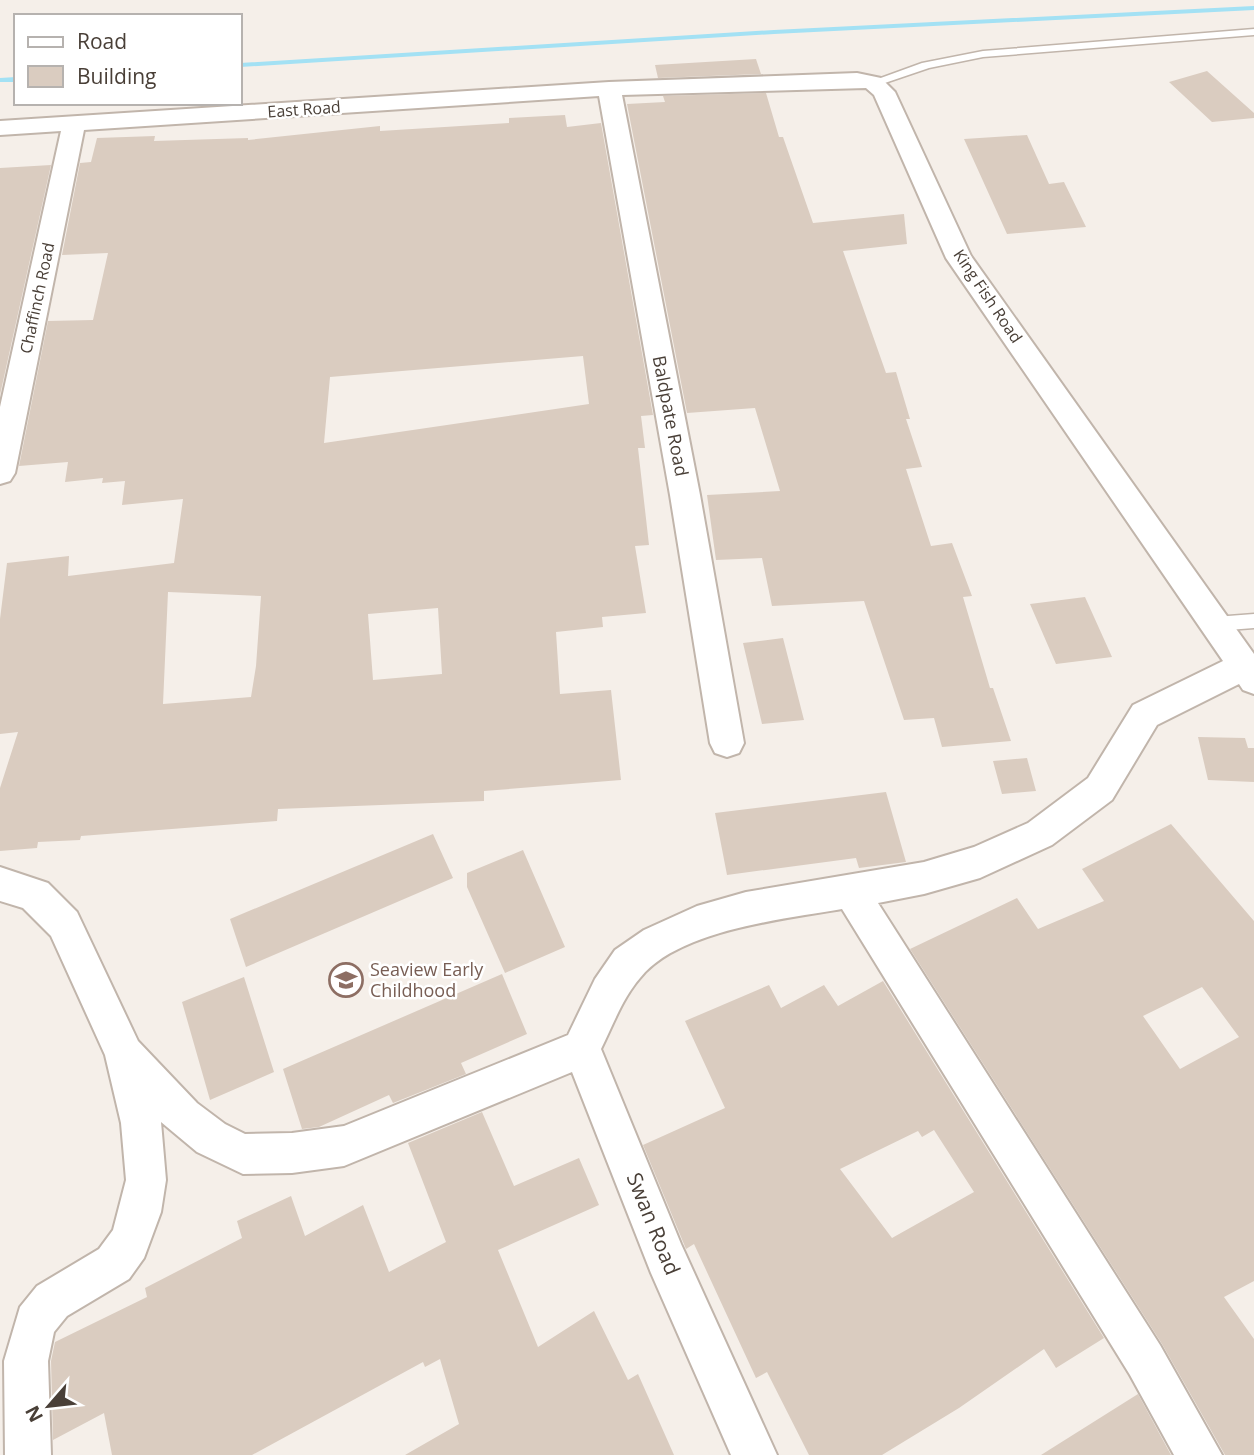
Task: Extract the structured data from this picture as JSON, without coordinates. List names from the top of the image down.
{
  "streets": {
    "street": [
      "East Road",
      "King Fish Road",
      "Chaffinch Road",
      "Baldpate Road",
      "Swan Road"
    ]
  },
  "crossings": [
    ["East Road", "Chaffinch Road"],
    ["East Road", "Baldpate Road"]
  ],
  "places": {
    "school or university": ["Seaview Early Childhood"]
  },
  "legend": ["Road", "Building"],
  "north": "bottom left"
}
